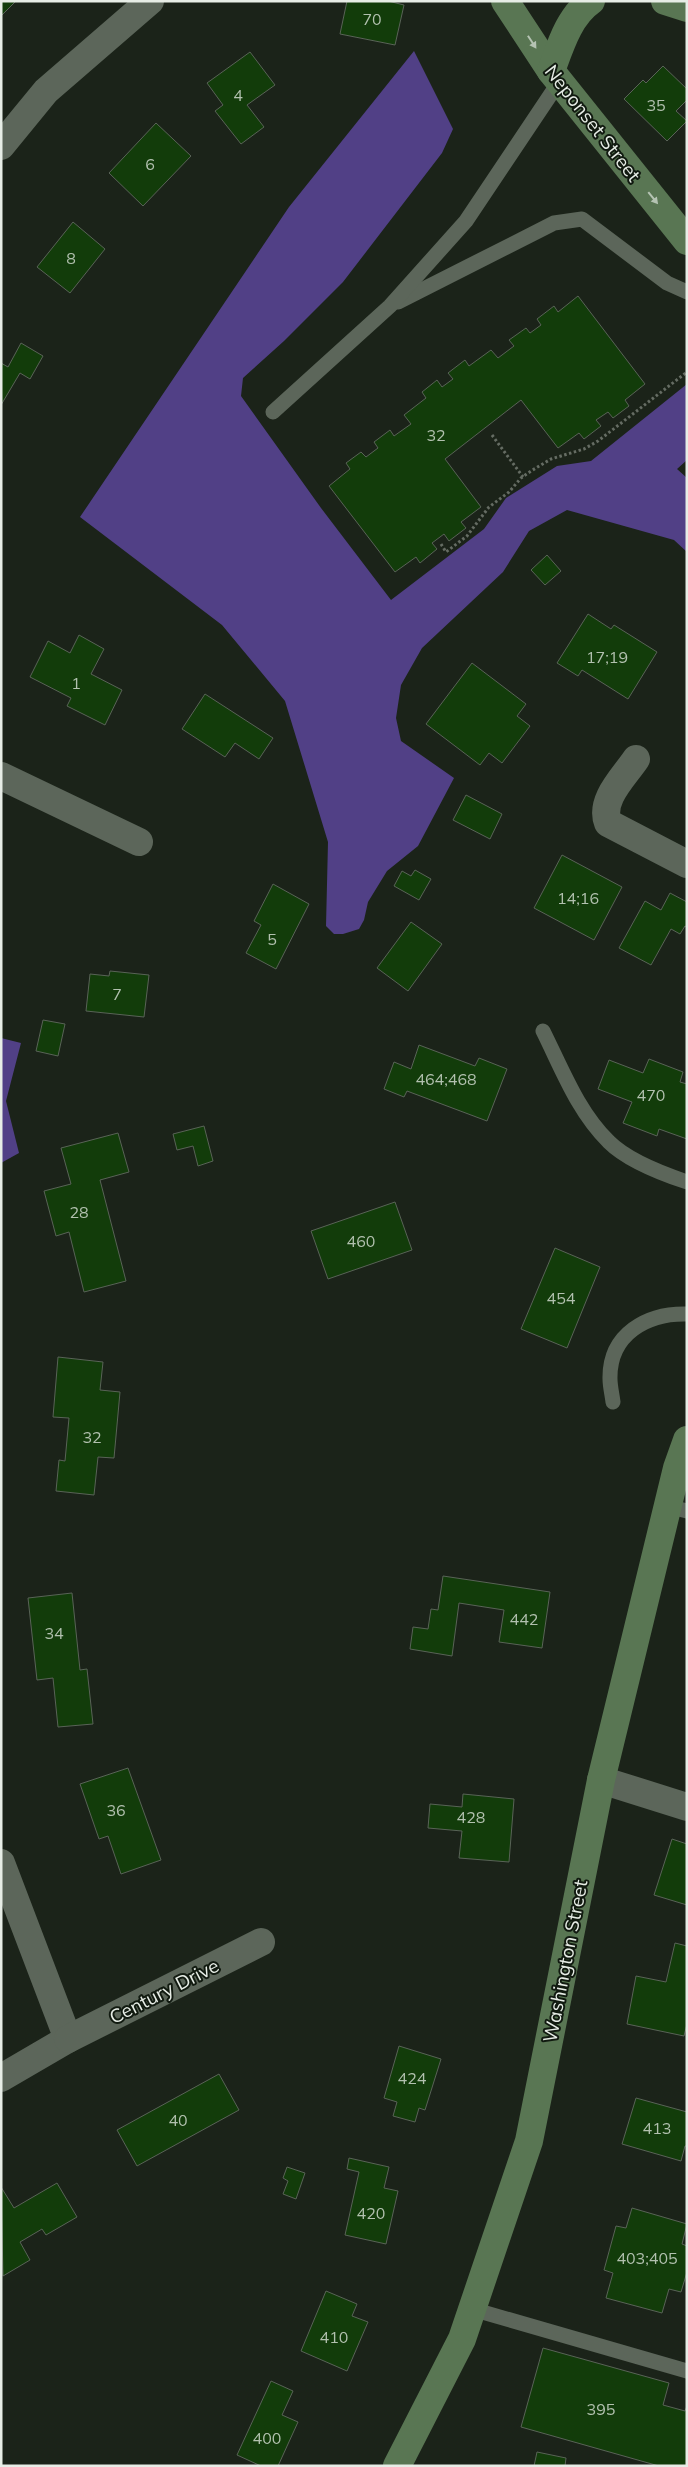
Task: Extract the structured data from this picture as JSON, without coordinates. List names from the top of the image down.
{
  "streets": {
    "main road": ["Neponset Street", "Washington Street"],
    "street": ["Century Drive"]
  },
  "one_way": ["Neponset Street"],
  "house_numbers": [
    "70",
    "4",
    "35",
    "6",
    "8",
    "32",
    "17;19",
    "1",
    "14;16",
    "5",
    "7",
    "464;468",
    "470",
    "28",
    "460",
    "454",
    "32",
    "442",
    "34",
    "36",
    "428",
    "424",
    "40",
    "413",
    "420",
    "403;405",
    "410",
    "395",
    "400"
  ]
}
